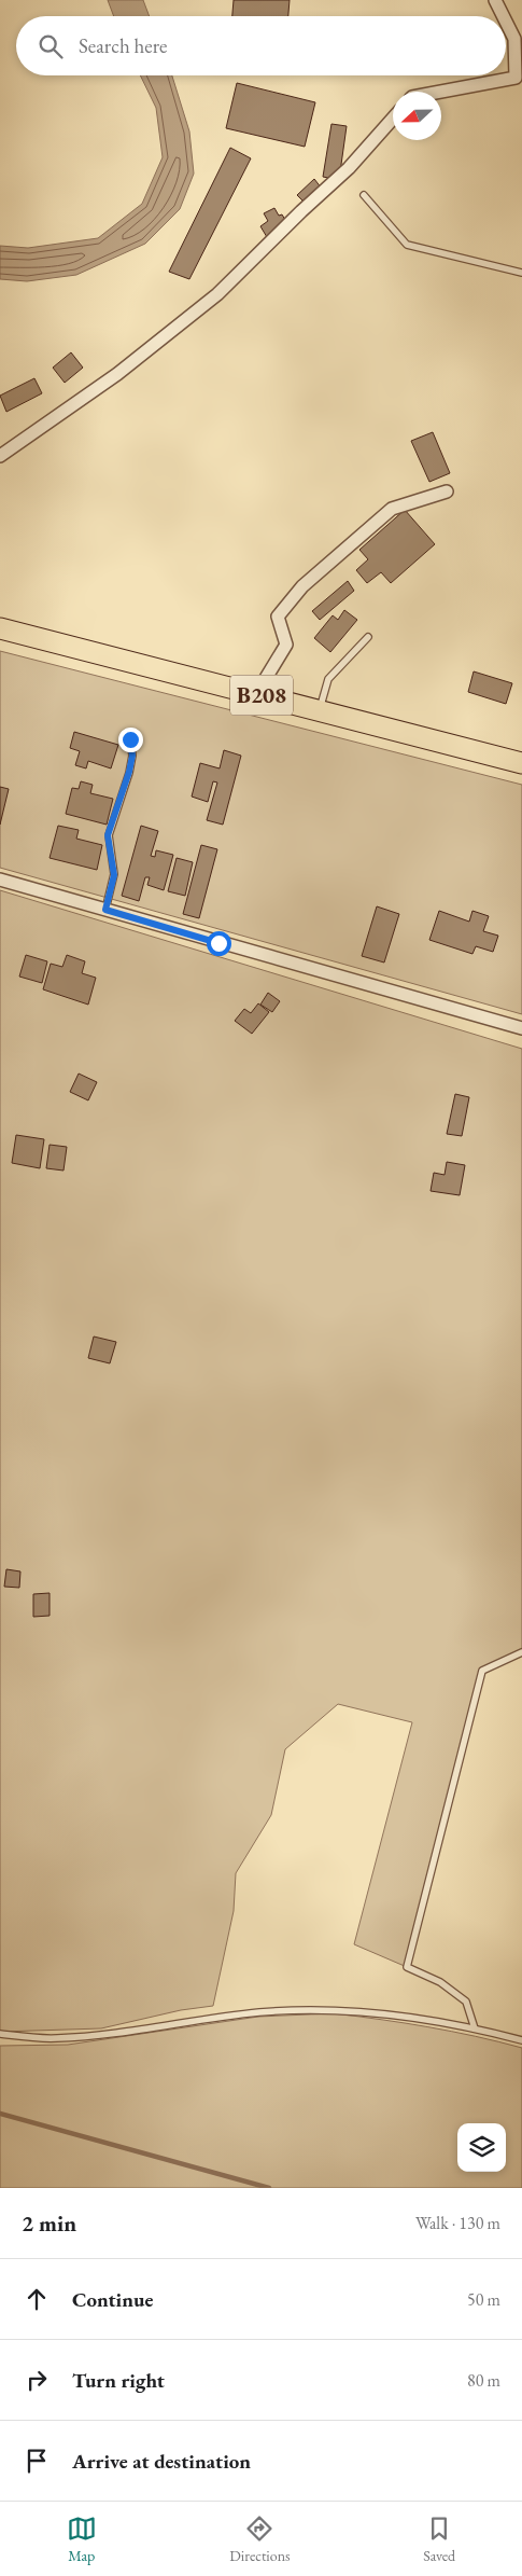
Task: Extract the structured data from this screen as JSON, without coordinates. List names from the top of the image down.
{
  "streets": {
    "main road": ["B208"]
  },
  "north": "left",
  "page": {
    "search": "Search here",
    "heading": ["2 min", "Walk · 130 m"],
    "list": [
      ["Continue", "50 m"],
      ["Turn right", "80 m"],
      "Arrive at destination"
    ],
    "nav": ["Map", "Directions", "Saved"]
  }
}
